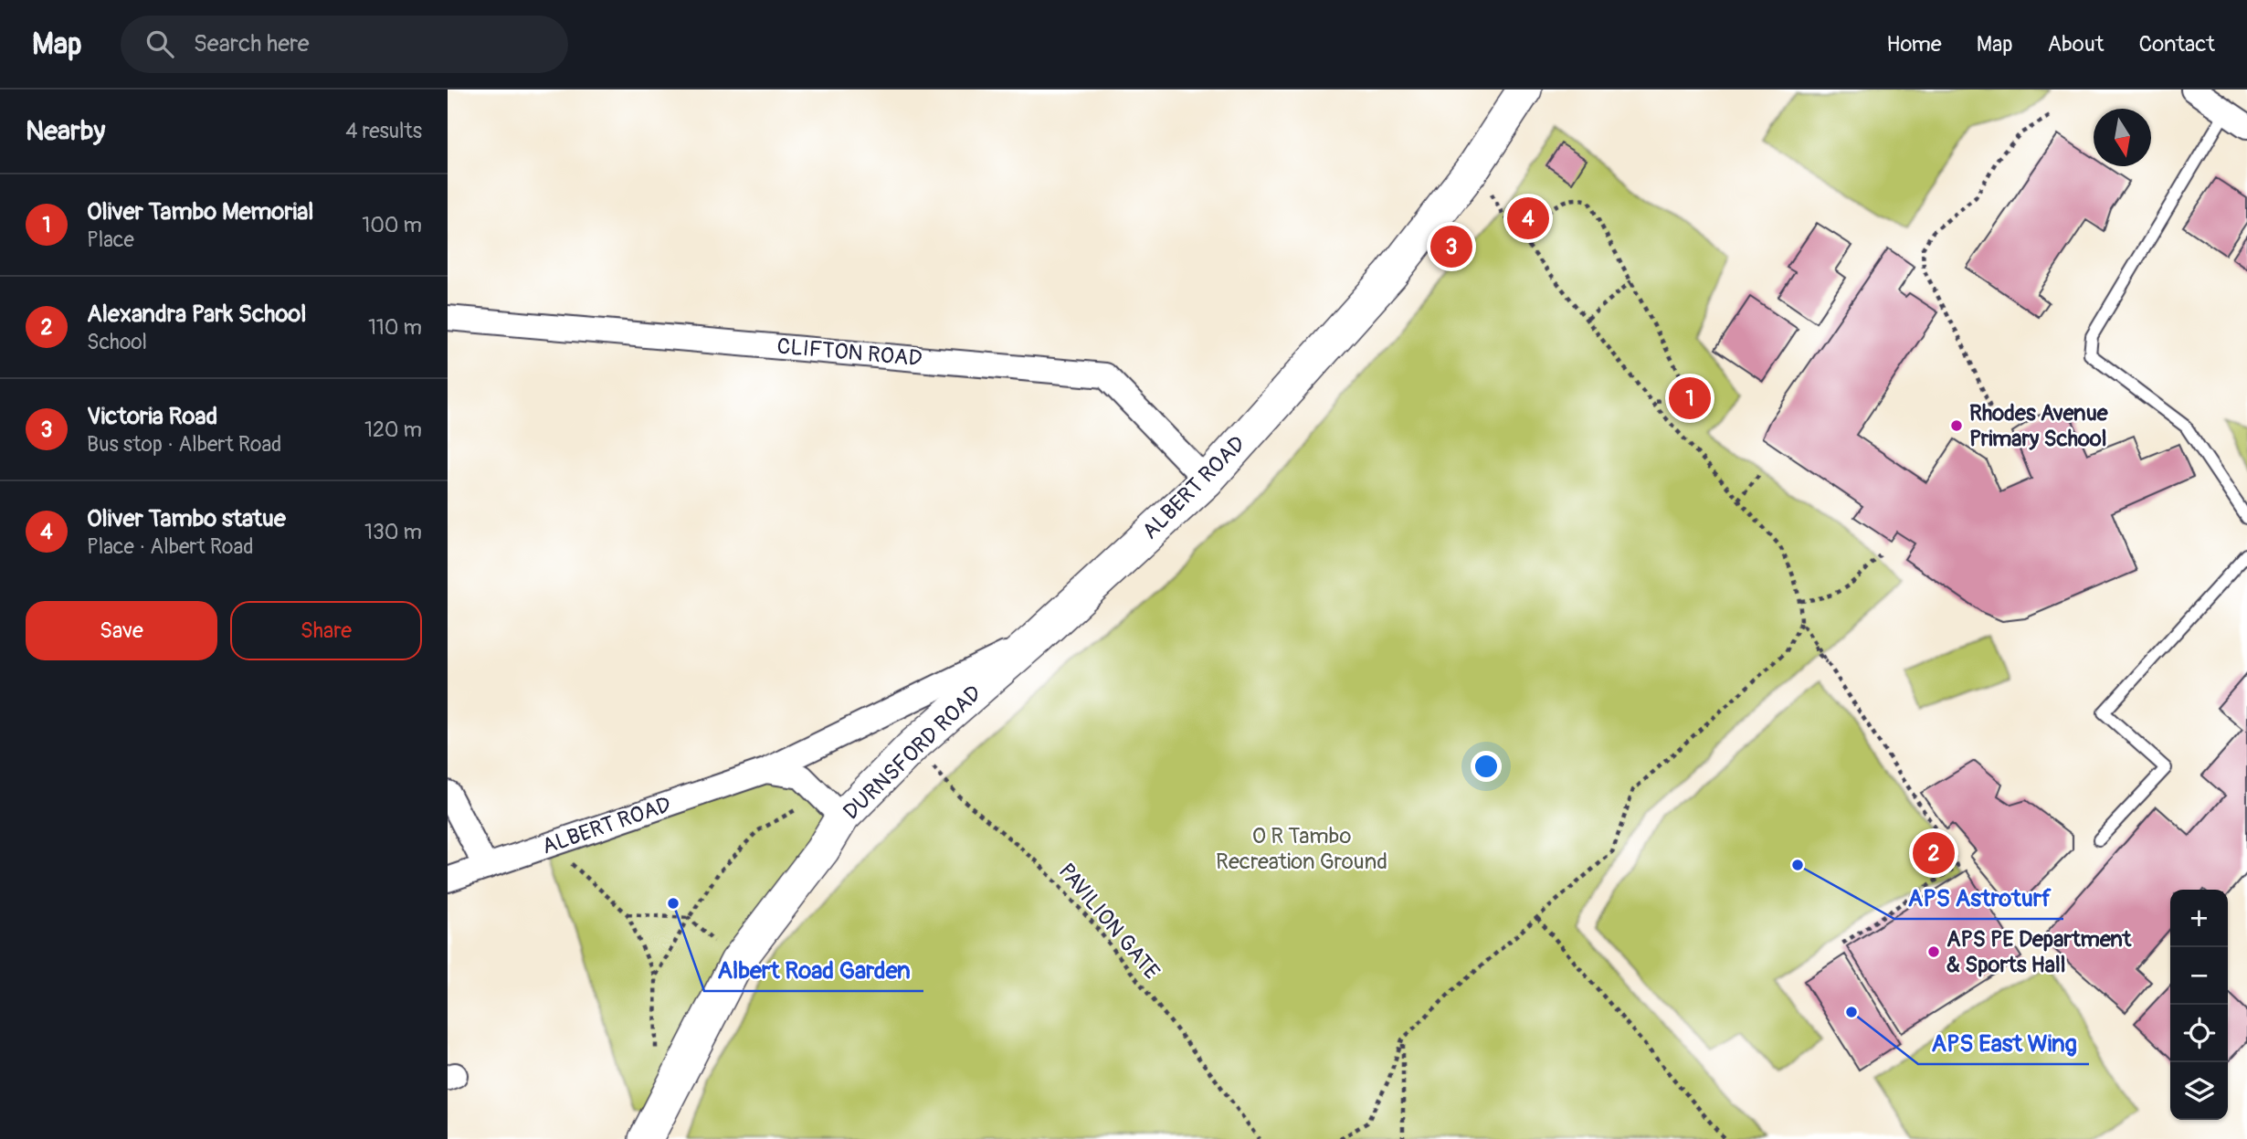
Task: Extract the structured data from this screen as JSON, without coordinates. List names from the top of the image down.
{
  "streets": {
    "main road": ["ALBERT ROAD", "DURNSFORD ROAD"],
    "street": ["CLIFTON ROAD"],
    "path": ["PAVILION GATE"]
  },
  "crossings": [
    ["CLIFTON ROAD", "ALBERT ROAD"],
    ["ALBERT ROAD", "DURNSFORD ROAD"],
    ["DURNSFORD ROAD", "PAVILION GATE"]
  ],
  "parks": ["O R Tambo Recreation Ground"],
  "places": [
    "Rhodes Avenue Primary School",
    "APS Astroturf",
    "Albert Road Garden",
    "APS PE Department & Sports Hall",
    "APS East Wing"
  ],
  "north": "bottom",
  "page": {
    "header": "Map",
    "search": "Search here",
    "nav": [
      "Home",
      "Map",
      "About",
      "Contact"
    ],
    "heading": ["Nearby", "4 results"],
    "list": [
      {
        "mark": "1",
        "name": "Oliver Tambo Memorial",
        "note": "Place",
        "value": "100 m"
      },
      {
        "mark": "2",
        "name": "Alexandra Park School",
        "note": "School",
        "value": "110 m"
      },
      {
        "mark": "3",
        "name": "Victoria Road",
        "note": "Bus stop · Albert Road",
        "value": "120 m"
      },
      {
        "mark": "4",
        "name": "Oliver Tambo statue",
        "note": "Place · Albert Road",
        "value": "130 m"
      }
    ],
    "pins": [
      "4",
      "3",
      "1",
      "2"
    ],
    "buttons": ["Save", "Share"],
    "map_buttons": ["+", "−"]
  }
}
